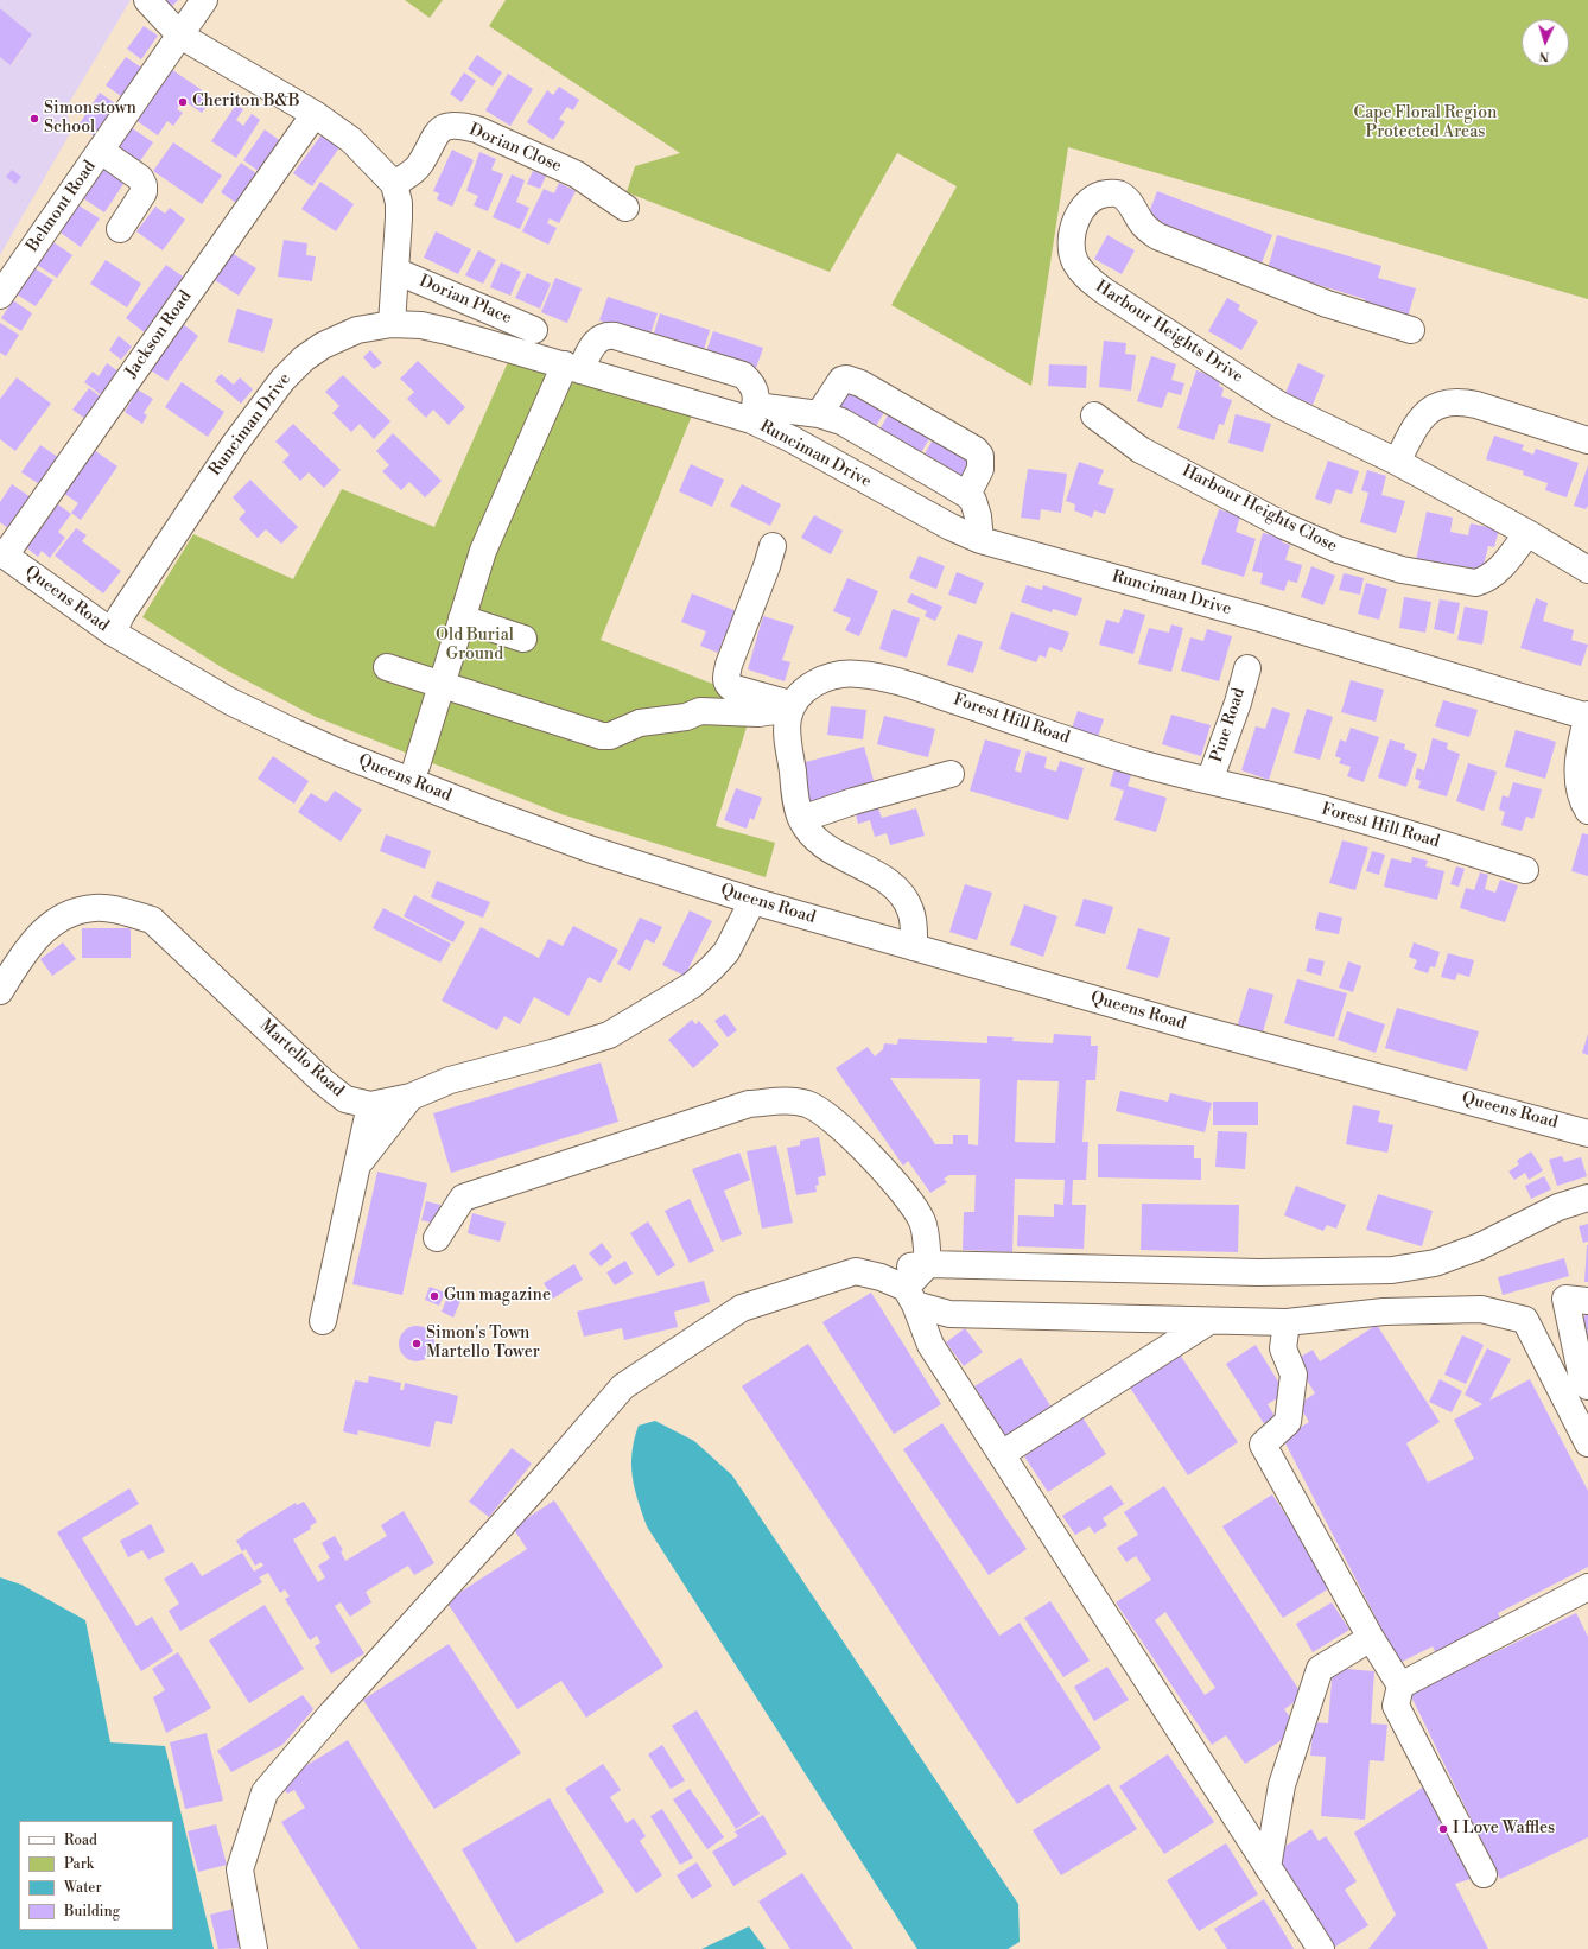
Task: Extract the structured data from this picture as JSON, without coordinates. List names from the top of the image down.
{
  "streets": {
    "street": [
      "Dorian Close",
      "Belmont Road",
      "Dorian Place",
      "Harbour Heights Drive",
      "Jackson Road",
      "Runciman Drive",
      "Harbour Heights Close",
      "Queens Road",
      "Forest Hill Road",
      "Pine Road",
      "Martello Road"
    ]
  },
  "crossings": [
    ["Harbour Heights Drive", "Harbour Heights Close"],
    ["Jackson Road", "Queens Road"],
    ["Runciman Drive", "Queens Road"],
    ["Queens Road", "Martello Road"],
    ["Forest Hill Road", "Pine Road"]
  ],
  "parks": ["Cape Floral Region Protected Areas", "Old Burial Ground"],
  "places": [
    "Cheriton B&B",
    "Simonstown School",
    "Gun magazine",
    "Simon's Town Martello Tower",
    "I Love Waffles"
  ],
  "legend": [
    "Road",
    "Park",
    "Water",
    "Building"
  ],
  "north": "bottom"
}
